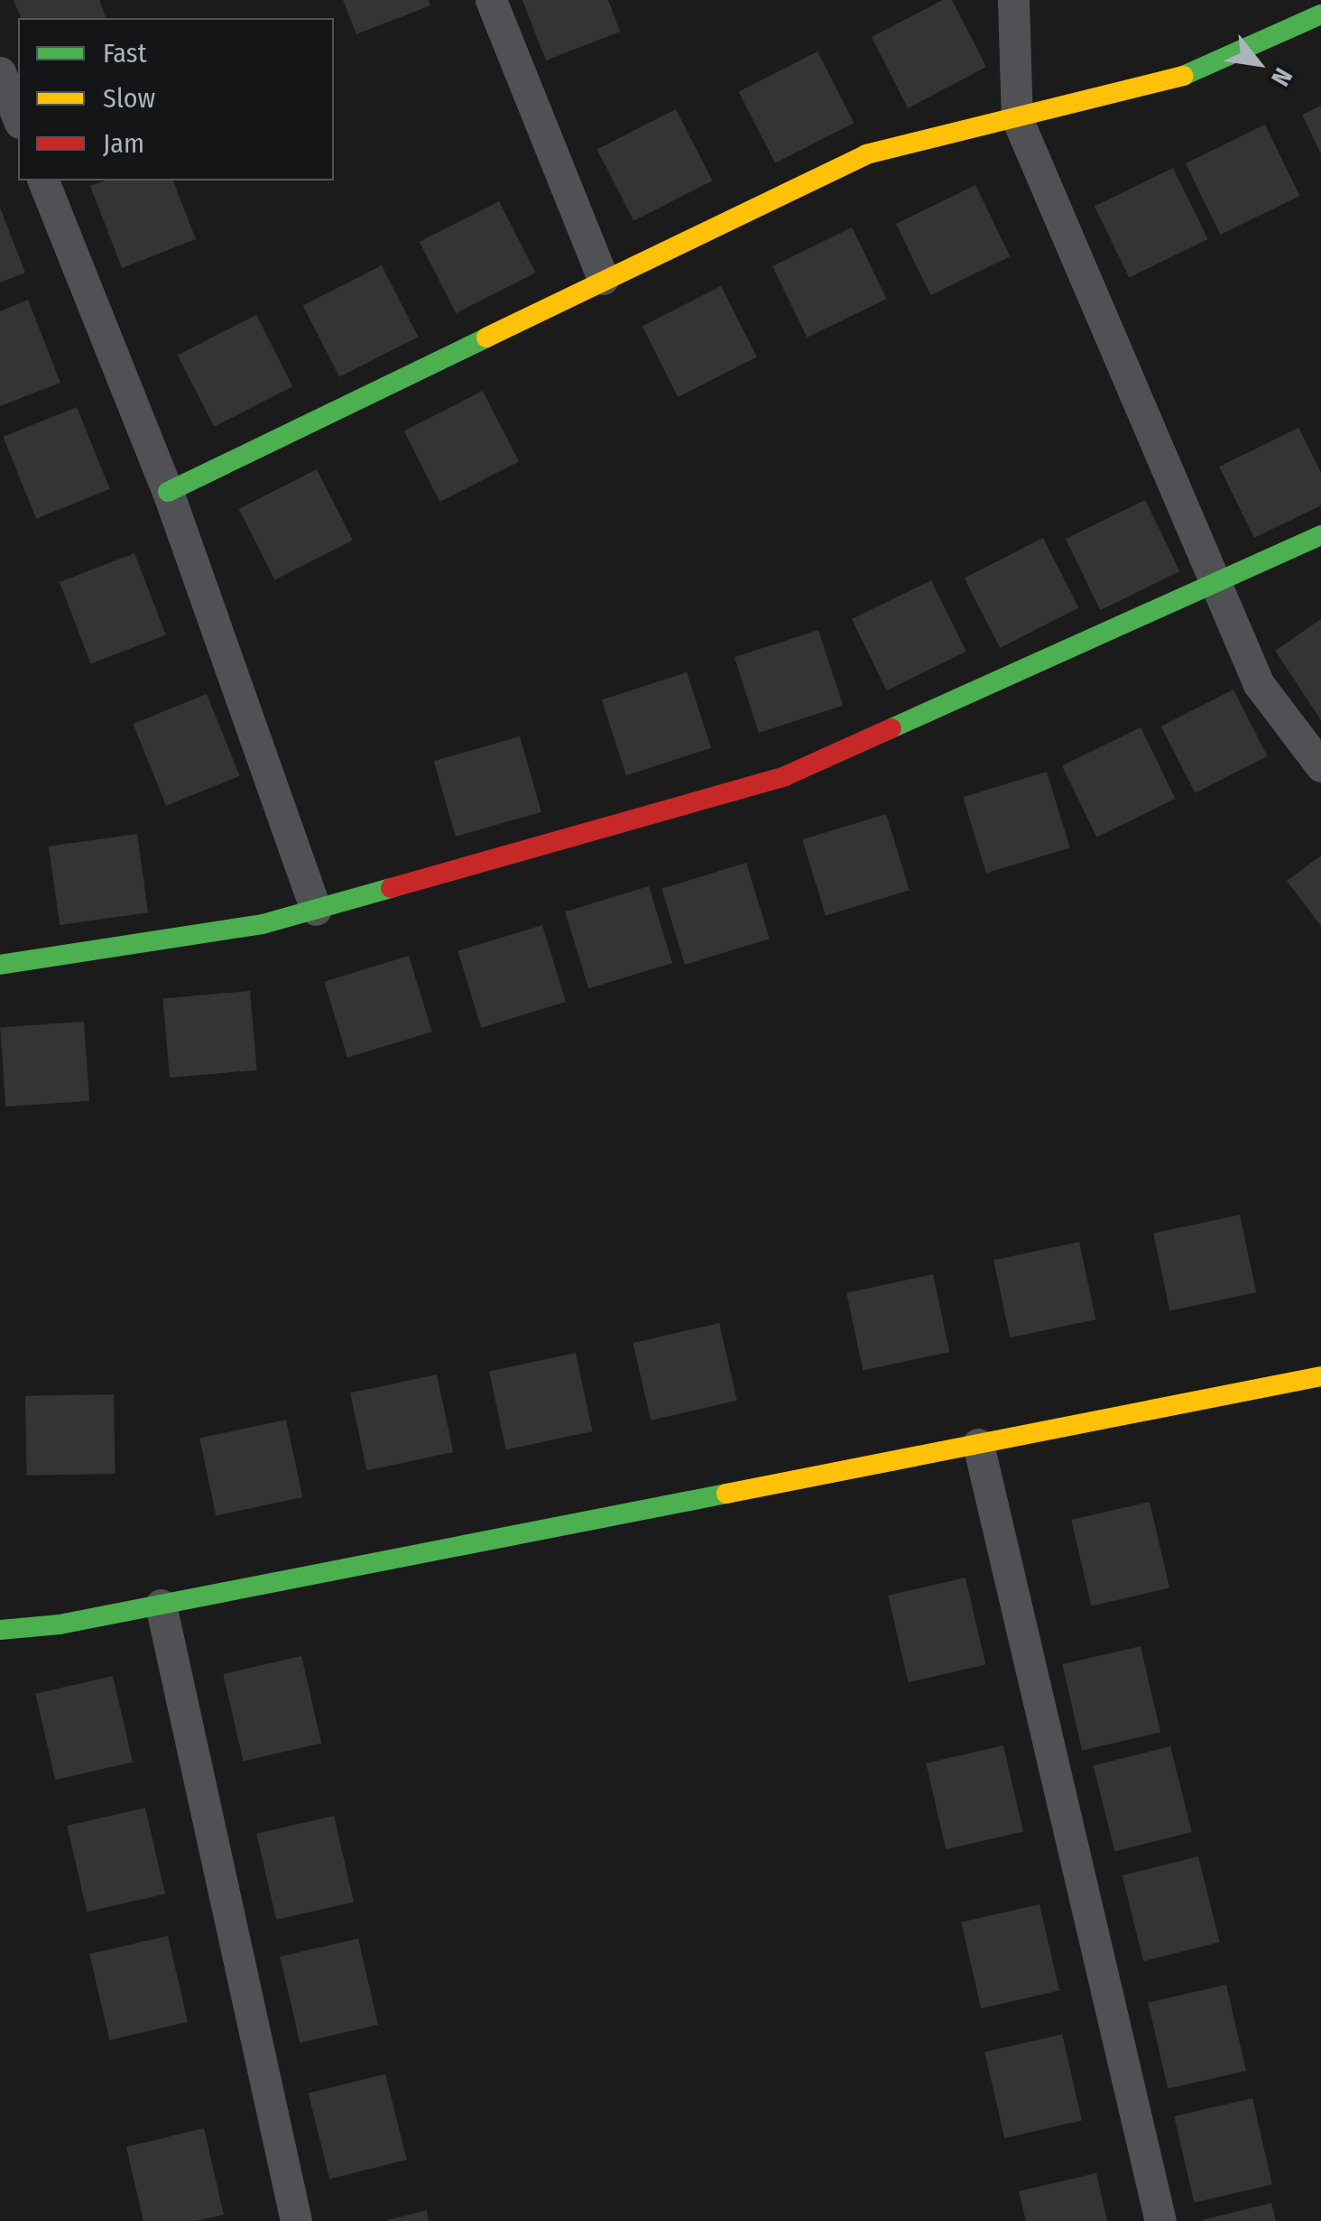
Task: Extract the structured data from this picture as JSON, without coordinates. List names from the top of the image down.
{
  "legend": ["Fast", "Slow", "Jam"],
  "north": "bottom right"
}
